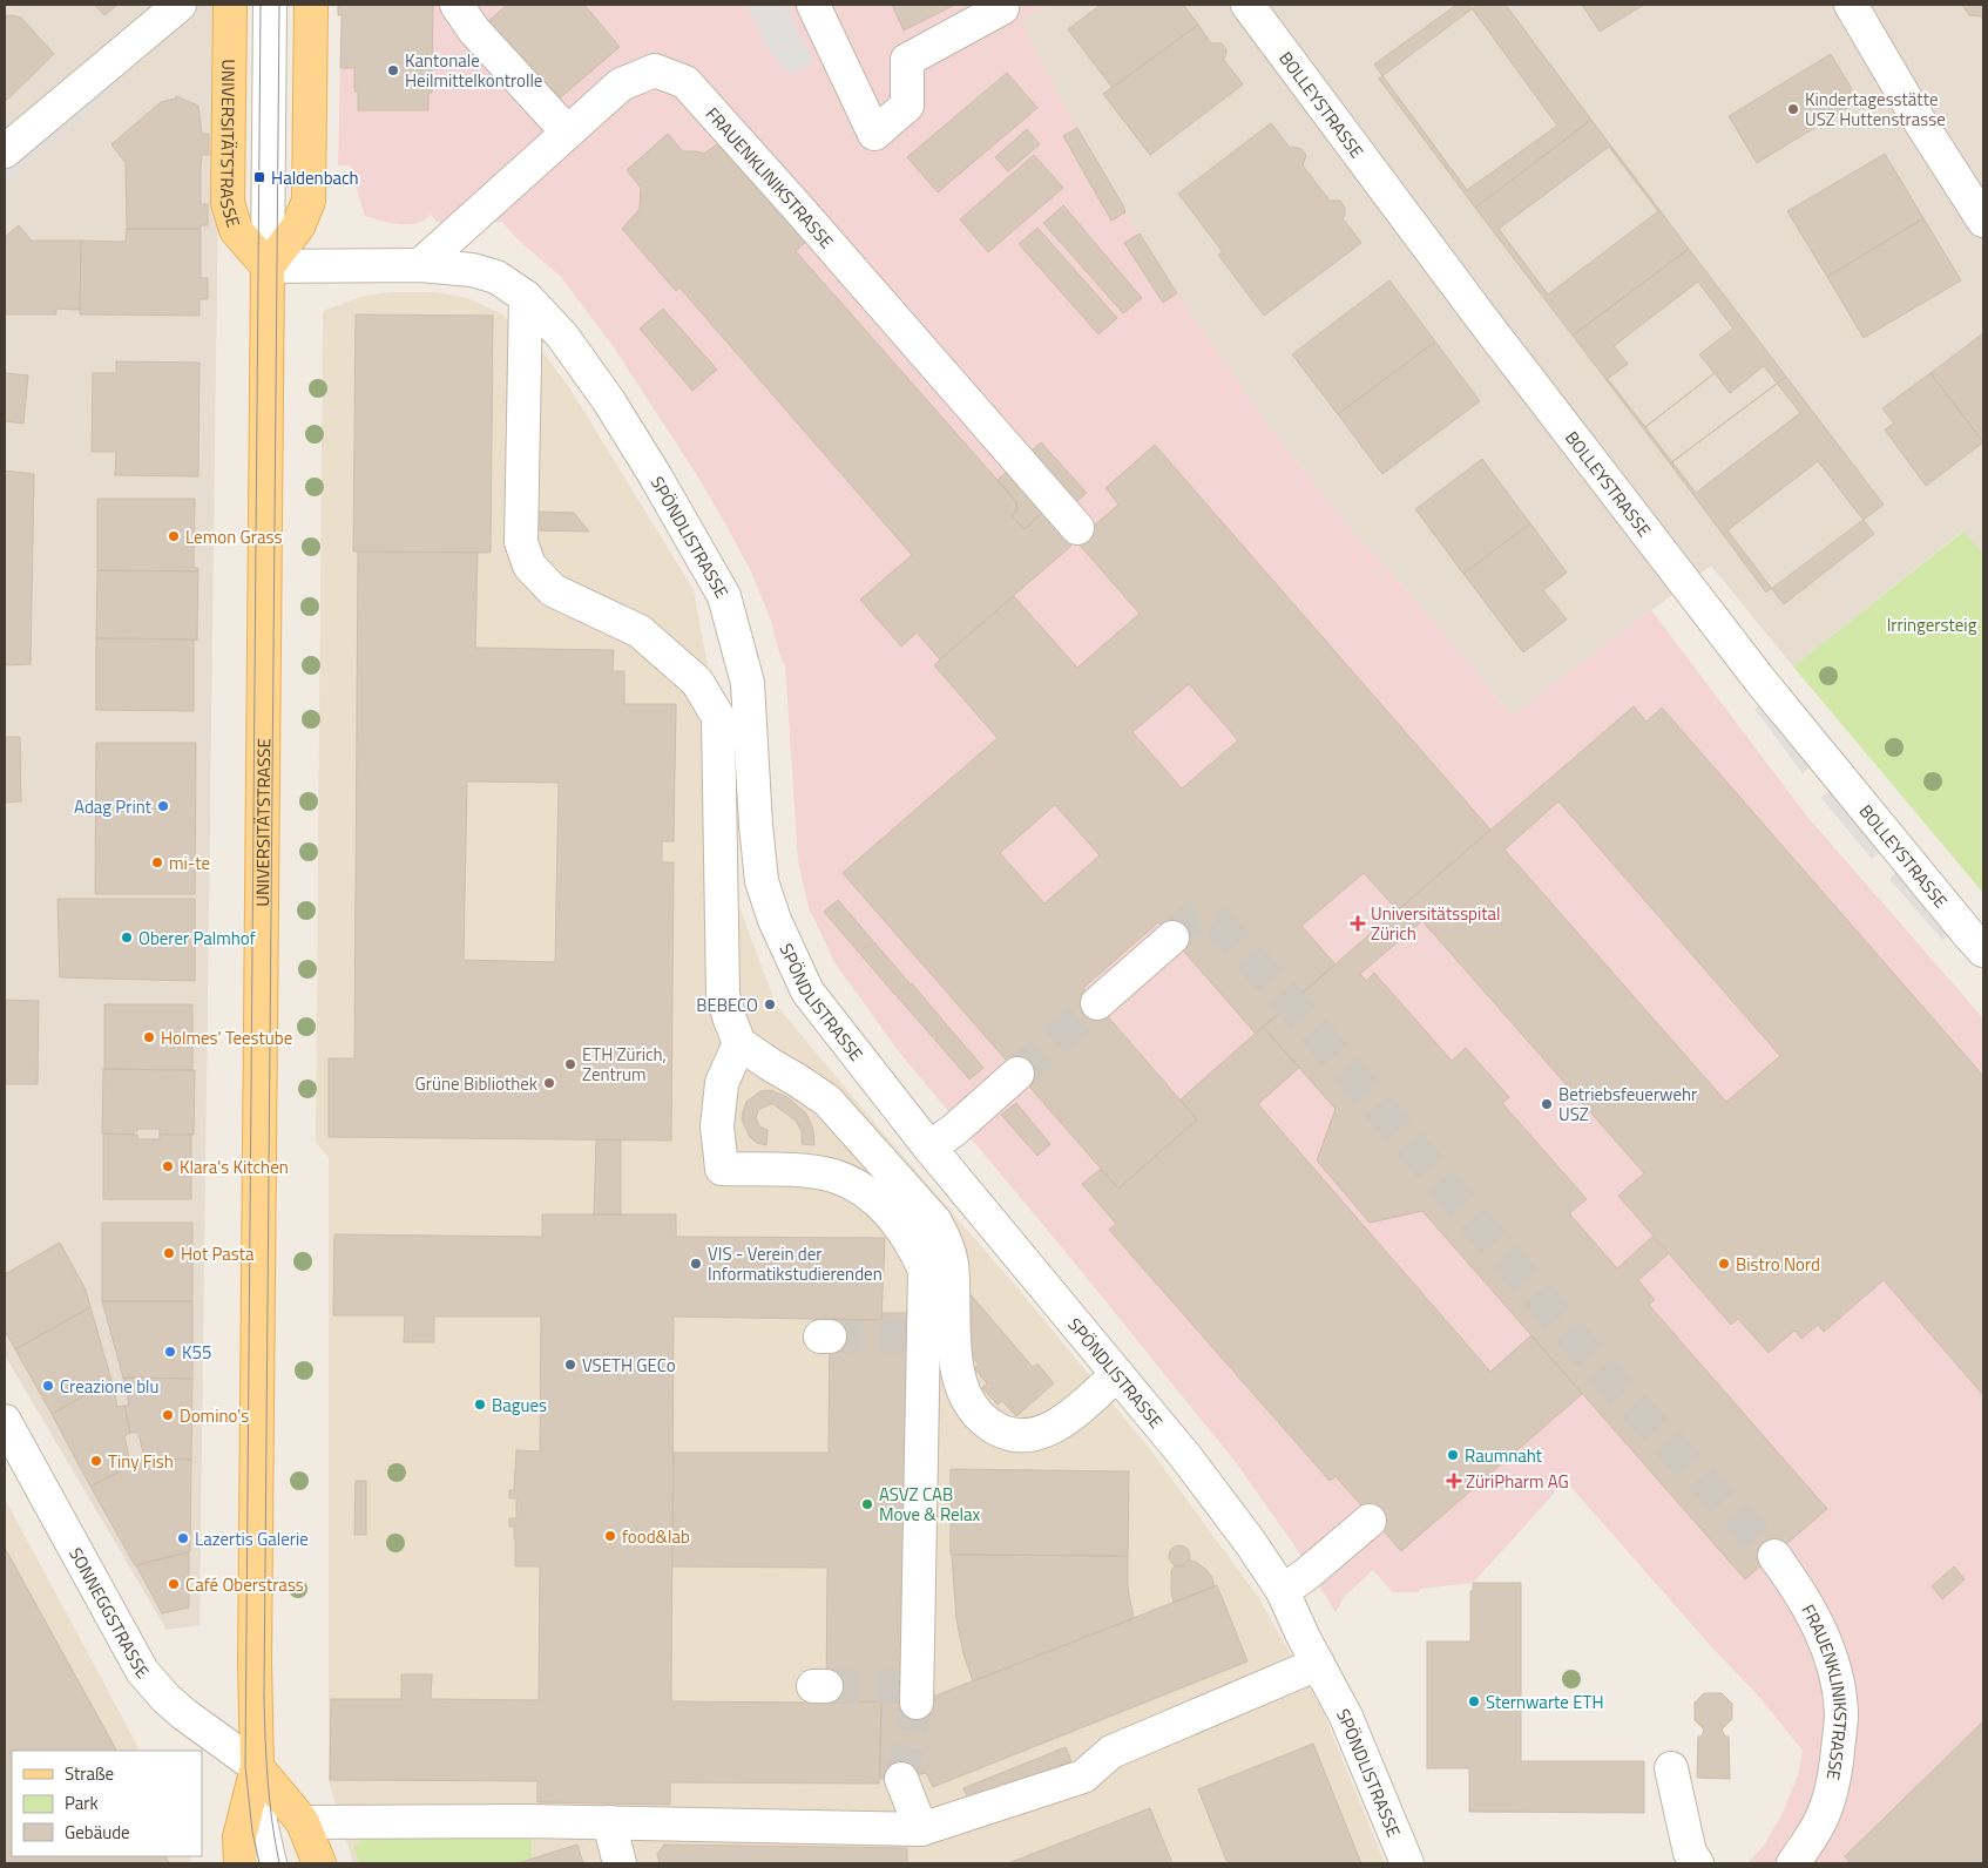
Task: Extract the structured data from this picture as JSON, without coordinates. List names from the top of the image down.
{
  "streets": {
    "main road": ["UNIVERSITÄTSTRASSE"],
    "street": [
      "BOLLEYSTRASSE",
      "FRAUENKLINIKSTRASSE",
      "SPÖNDLISTRASSE",
      "SONNEGGSTRASSE"
    ]
  },
  "crossings": [
    ["UNIVERSITÄTSTRASSE", "SPÖNDLISTRASSE"],
    ["UNIVERSITÄTSTRASSE", "SONNEGGSTRASSE"],
    ["FRAUENKLINIKSTRASSE", "SPÖNDLISTRASSE"]
  ],
  "parks": ["Irringersteig"],
  "places": {
    "other": [
      "Kantonale Heilmittelkontrolle",
      "Kindertagesstätte USZ Huttenstrasse",
      "Lemon Grass",
      "Adag Print",
      "mi-te",
      "Oberer Palmhof",
      "BEBECO",
      "Holmes' Teestube",
      "ETH Zürich, Zentrum",
      "Grüne Bibliothek",
      "Betriebsfeuerwehr USZ",
      "Klara's Kitchen",
      "Hot Pasta",
      "VIS - Verein der Informatikstudierenden",
      "Bistro Nord",
      "K55",
      "VSETH GECo",
      "Creazione blu",
      "Bagues",
      "Domino's",
      "Raumnaht",
      "Tiny Fish",
      "ASVZ CAB Move & Relax",
      "food&lab",
      "Lazertis Galerie",
      "Café Oberstrass",
      "Sternwarte ETH"
    ],
    "transit": ["Haldenbach"],
    "health": ["Universitätsspital Zürich", "ZüriPharm AG"]
  },
  "legend": ["Straße", "Park", "Gebäude"]
}
